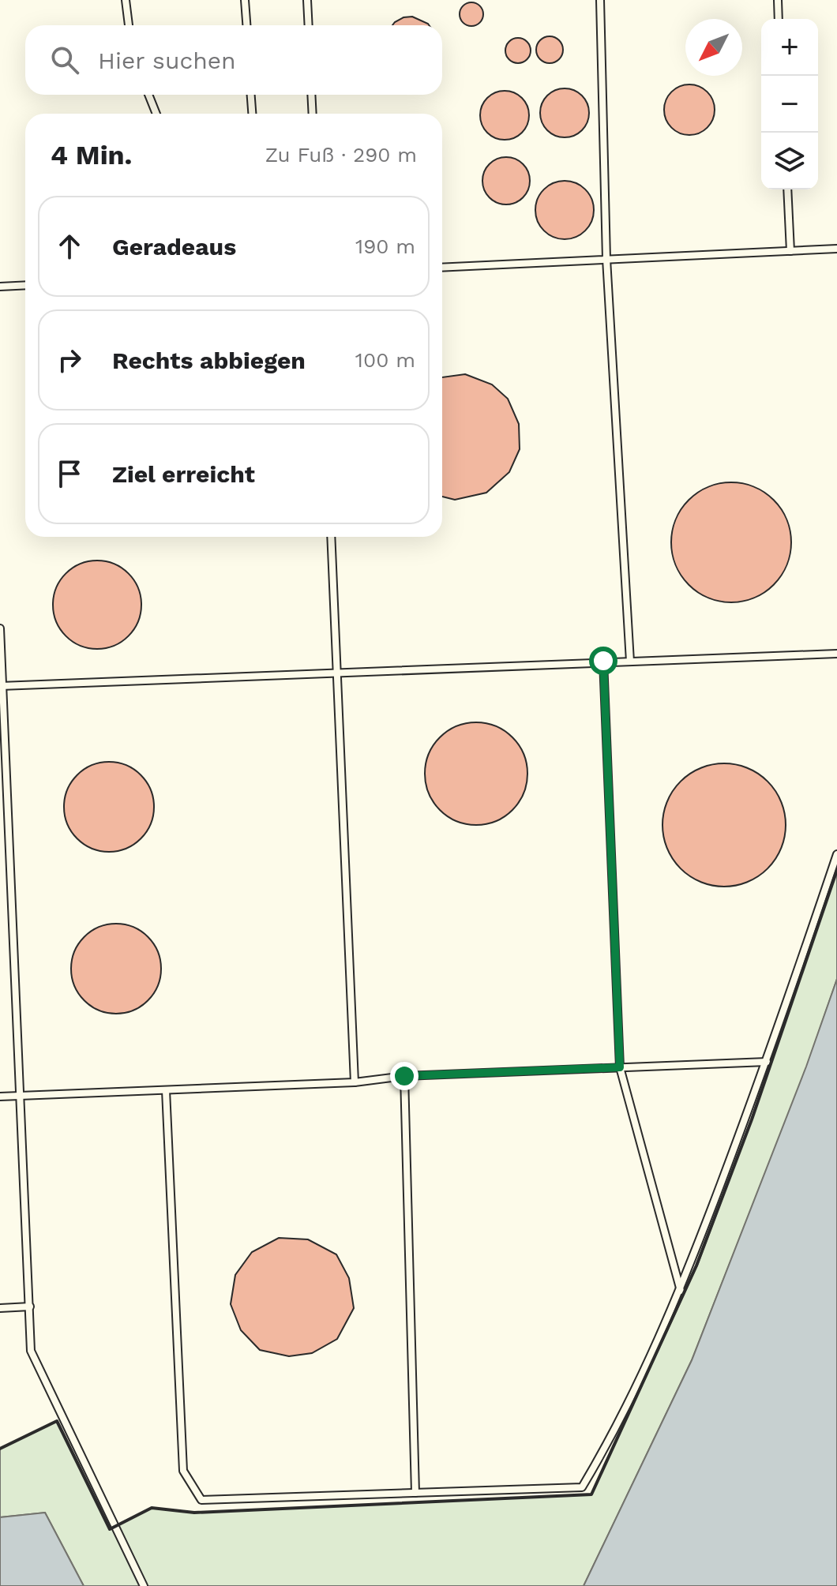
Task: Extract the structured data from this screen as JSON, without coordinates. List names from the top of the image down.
{
  "north": "bottom left",
  "page": {
    "map_buttons": ["+", "−"],
    "search": "Hier suchen",
    "heading": ["4 Min.", "Zu Fuß · 290 m"],
    "list": [
      ["Geradeaus", "190 m"],
      ["Rechts abbiegen", "100 m"],
      "Ziel erreicht"
    ]
  }
}
